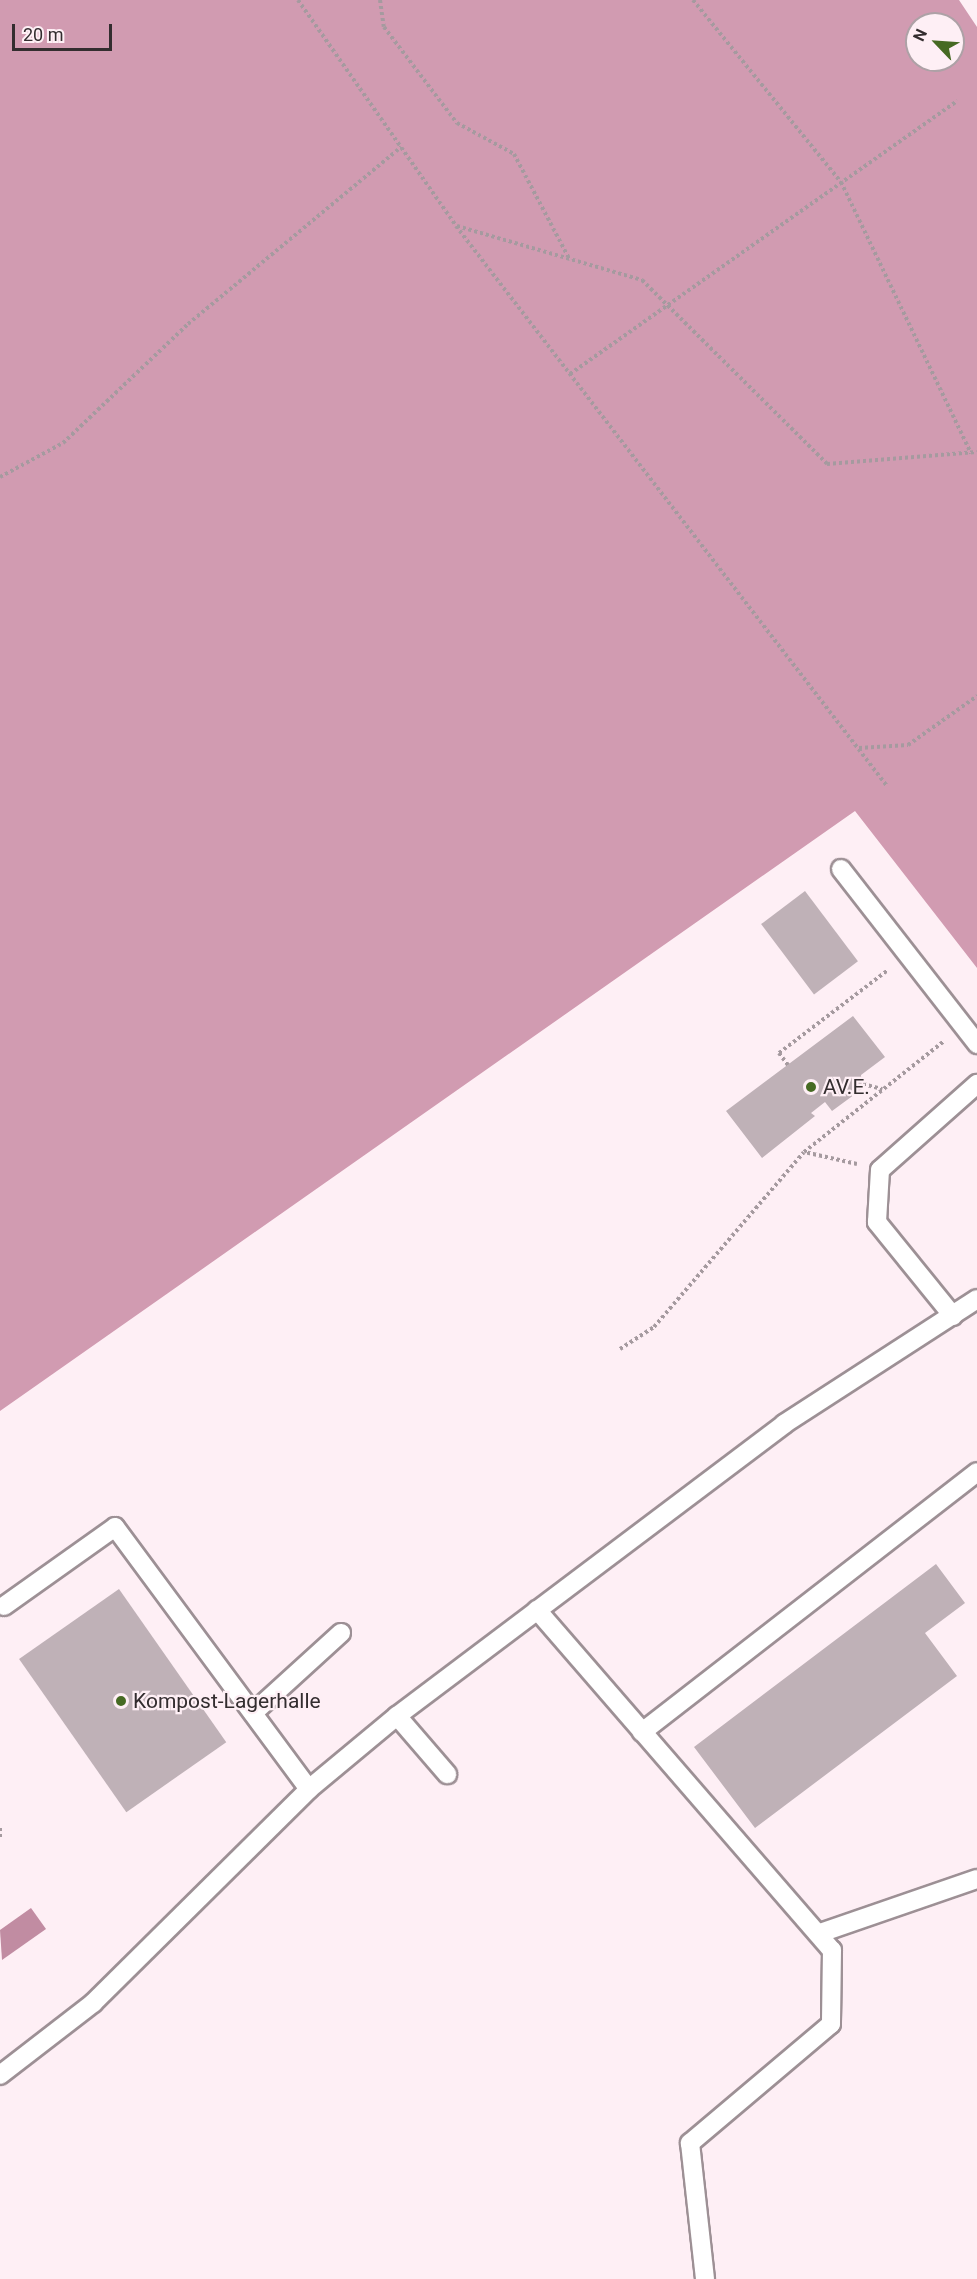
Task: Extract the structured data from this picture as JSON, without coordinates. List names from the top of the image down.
{
  "places": ["AV.E.", "Kompost-Lagerhalle"],
  "scale_bar": "20 m",
  "north": "top left"
}
